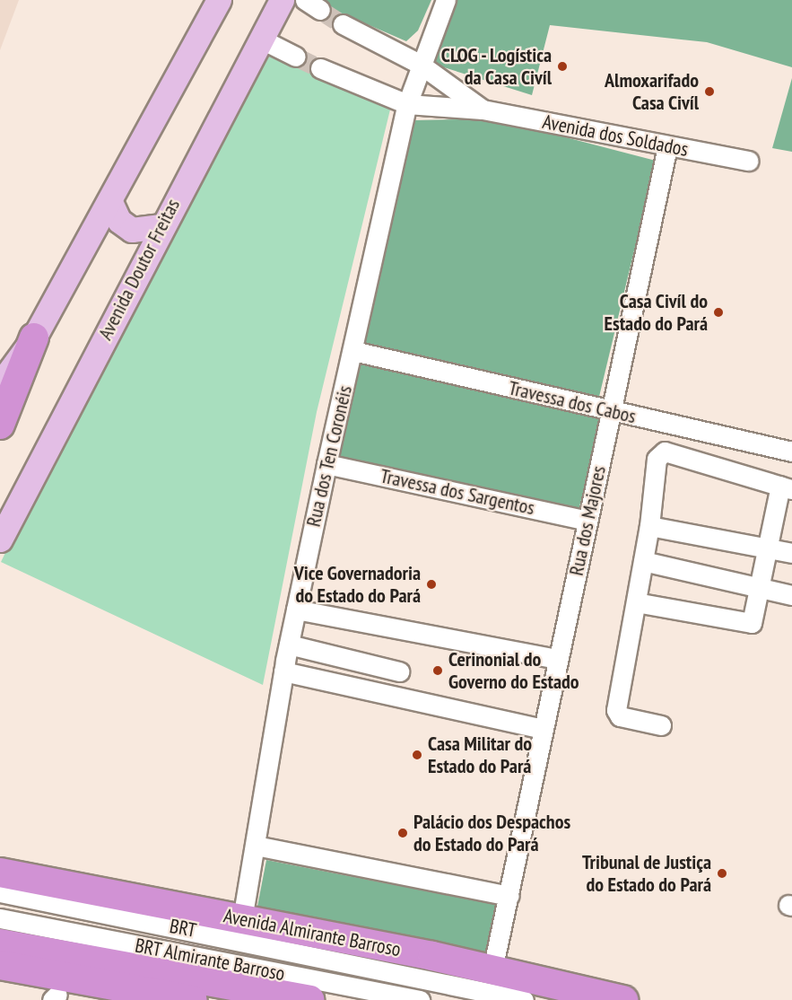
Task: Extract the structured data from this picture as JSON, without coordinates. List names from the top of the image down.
{
  "streets": {
    "highway": ["Avenida Almirante Barroso"],
    "main road": ["Avenida Doutor Freitas"],
    "street": [
      "Avenida dos Soldados",
      "Travessa dos Cabos",
      "Rua dos Ten Coronéis",
      "Travessa dos Sargentos",
      "Rua dos Majores",
      "BRT",
      "BRT Almirante Barroso"
    ]
  },
  "crossings": [
    ["Avenida dos Soldados", "Rua dos Ten Coronéis"],
    ["Avenida dos Soldados", "Rua dos Majores"],
    ["Travessa dos Cabos", "Rua dos Ten Coronéis"],
    ["Travessa dos Cabos", "Rua dos Majores"],
    ["Rua dos Ten Coronéis", "Travessa dos Sargentos"],
    ["Rua dos Ten Coronéis", "Avenida Almirante Barroso"],
    ["Travessa dos Sargentos", "Rua dos Majores"],
    ["Rua dos Majores", "Avenida Almirante Barroso"]
  ],
  "places": [
    "CLOG - Logística da Casa Civíl",
    "Almoxarifado Casa Civíl",
    "Casa Civíl do Estado do Pará",
    "Vice Governadoria do Estado do Pará",
    "Cerinonial do Governo do Estado",
    "Casa Militar do Estado do Pará",
    "Palácio dos Despachos do Estado do Pará",
    "Tribunal de Justiça do Estado do Pará"
  ]
}
